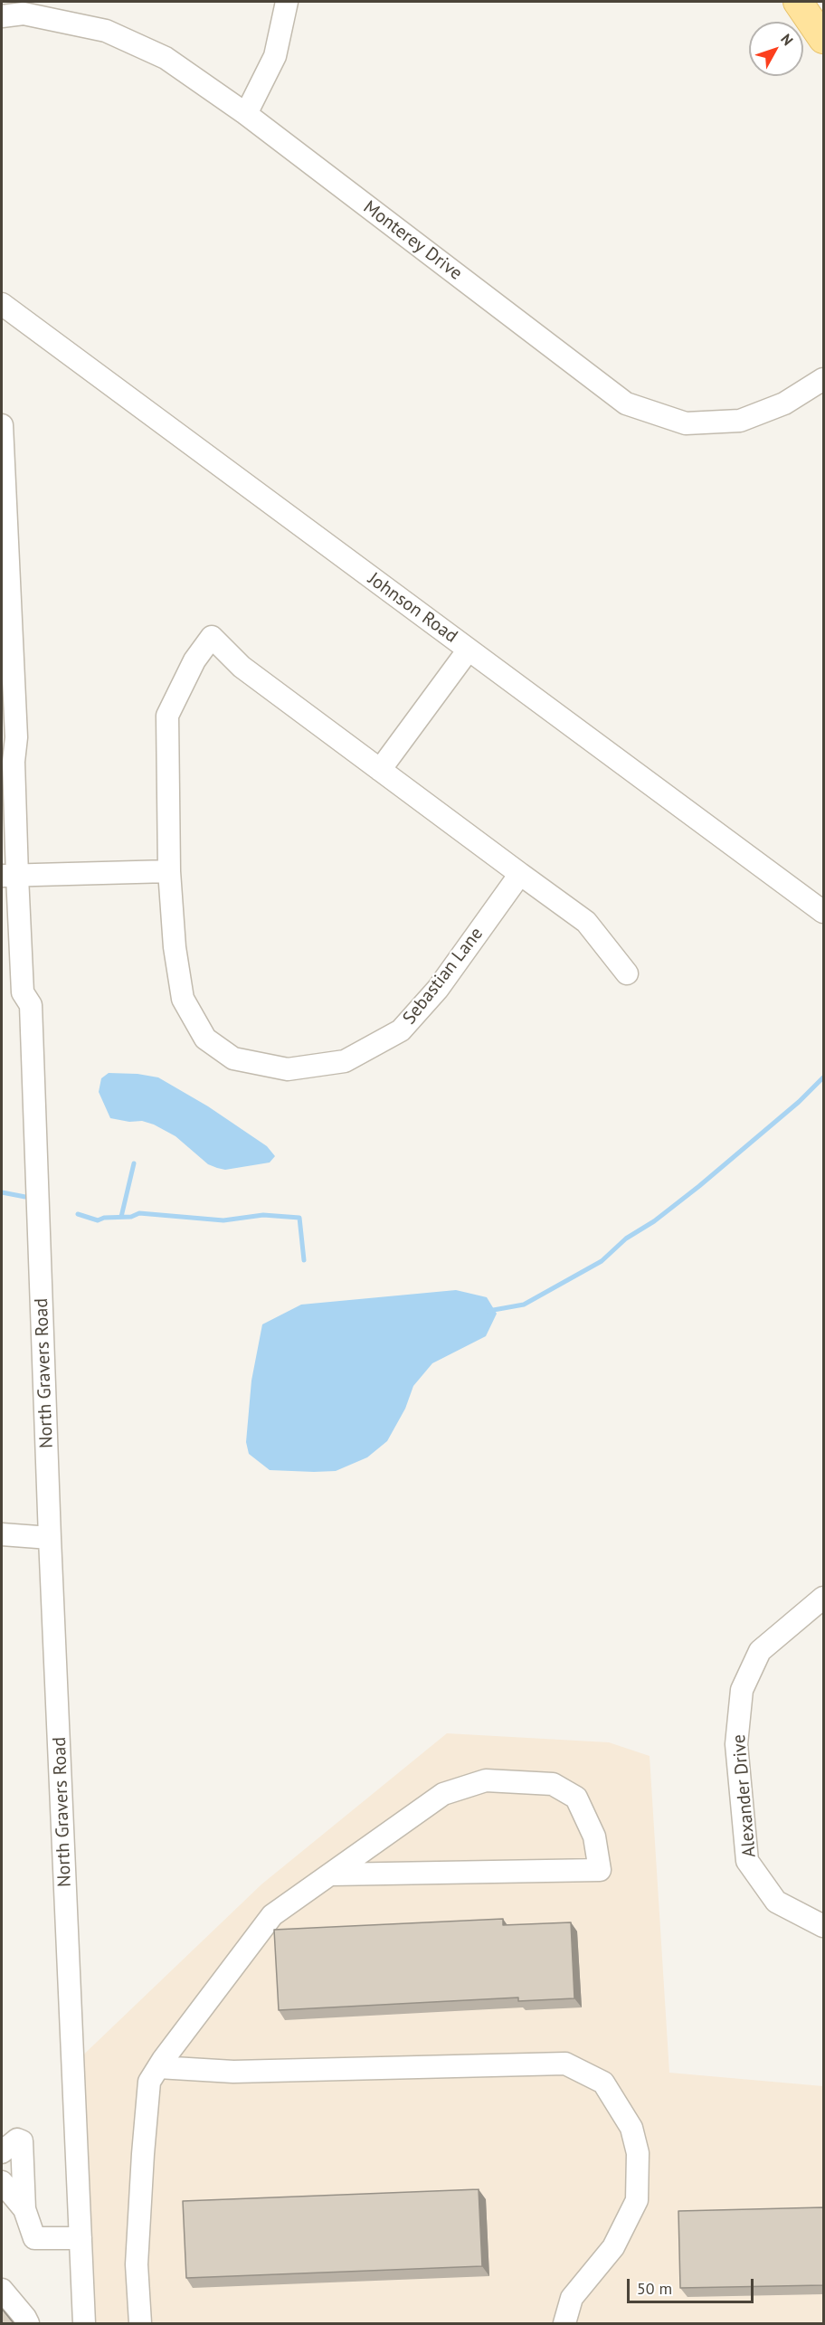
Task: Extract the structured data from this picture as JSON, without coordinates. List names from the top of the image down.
{
  "streets": {
    "street": [
      "Monterey Drive",
      "Johnson Road",
      "Sebastian Lane",
      "North Gravers Road",
      "Alexander Drive"
    ]
  },
  "scale_bar": "50 m",
  "north": "top right"
}
